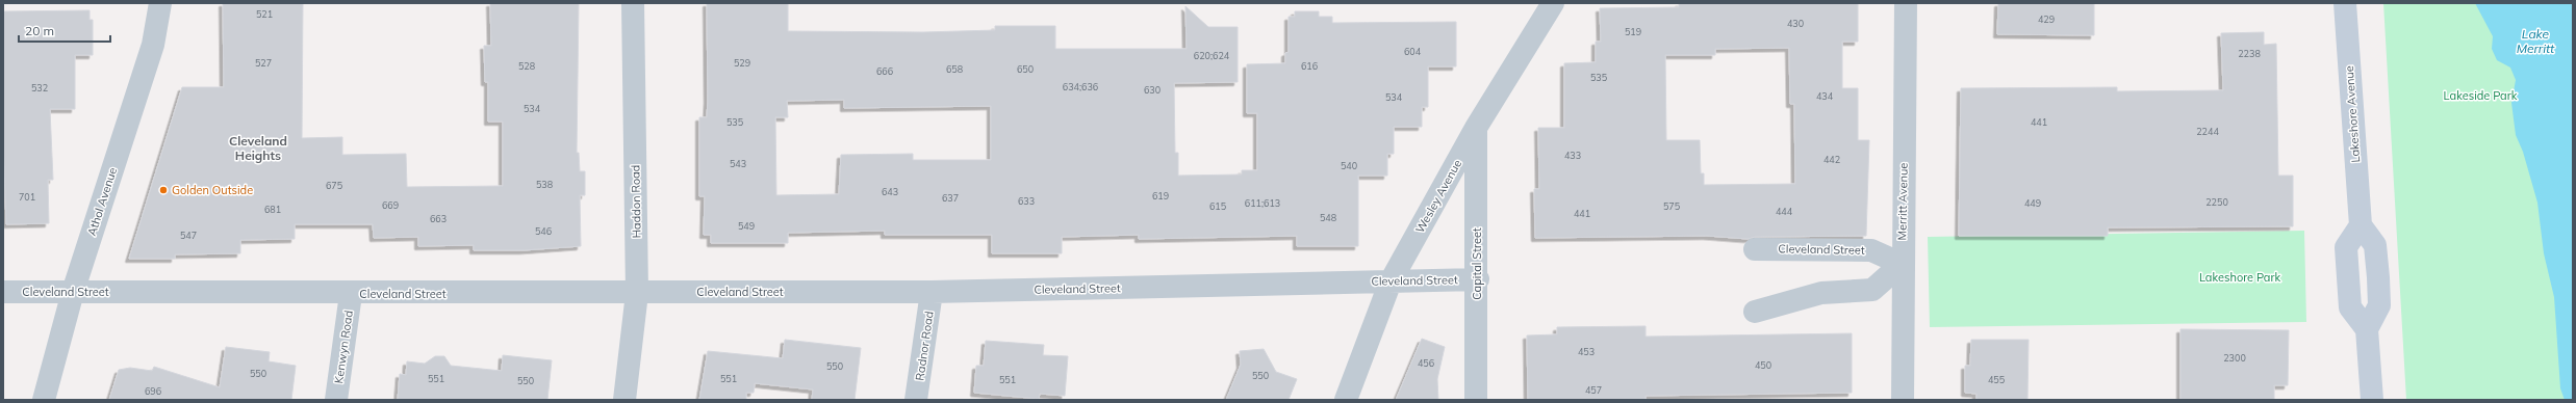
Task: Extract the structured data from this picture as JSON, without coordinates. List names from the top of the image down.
{
  "streets": {
    "main road": ["Lakeshore Avenue"],
    "street": [
      "Wesley Avenue",
      "Athol Avenue",
      "Haddon Road",
      "Merritt Avenue",
      "Cleveland Street",
      "Capital Street",
      "Radnor Road",
      "Kenwyn Road"
    ]
  },
  "crossings": [
    ["Wesley Avenue", "Cleveland Street"],
    ["Wesley Avenue", "Capital Street"],
    ["Athol Avenue", "Cleveland Street"],
    ["Haddon Road", "Cleveland Street"],
    ["Merritt Avenue", "Cleveland Street"],
    ["Cleveland Street", "Capital Street"],
    ["Cleveland Street", "Radnor Road"],
    ["Cleveland Street", "Kenwyn Road"]
  ],
  "districts": ["Cleveland Heights"],
  "water": ["Lake Merritt"],
  "parks": ["Lakeside Park", "Lakeshore Park"],
  "places": ["Golden Outside"],
  "house_numbers": [
    "521",
    "429",
    "430",
    "519",
    "604",
    "2238",
    "620;624",
    "527",
    "529",
    "528",
    "616",
    "658",
    "650",
    "666",
    "535",
    "634;636",
    "532",
    "630",
    "434",
    "534",
    "534",
    "535",
    "441",
    "2244",
    "433",
    "442",
    "543",
    "540",
    "538",
    "675",
    "643",
    "619",
    "701",
    "637",
    "633",
    "2250",
    "611;613",
    "449",
    "669",
    "615",
    "575",
    "681",
    "444",
    "441",
    "548",
    "663",
    "549",
    "546",
    "547",
    "453",
    "2300",
    "456",
    "450",
    "550",
    "550",
    "550",
    "551",
    "551",
    "551",
    "455",
    "550",
    "457",
    "696"
  ],
  "scale_bar": "20 m"
}
